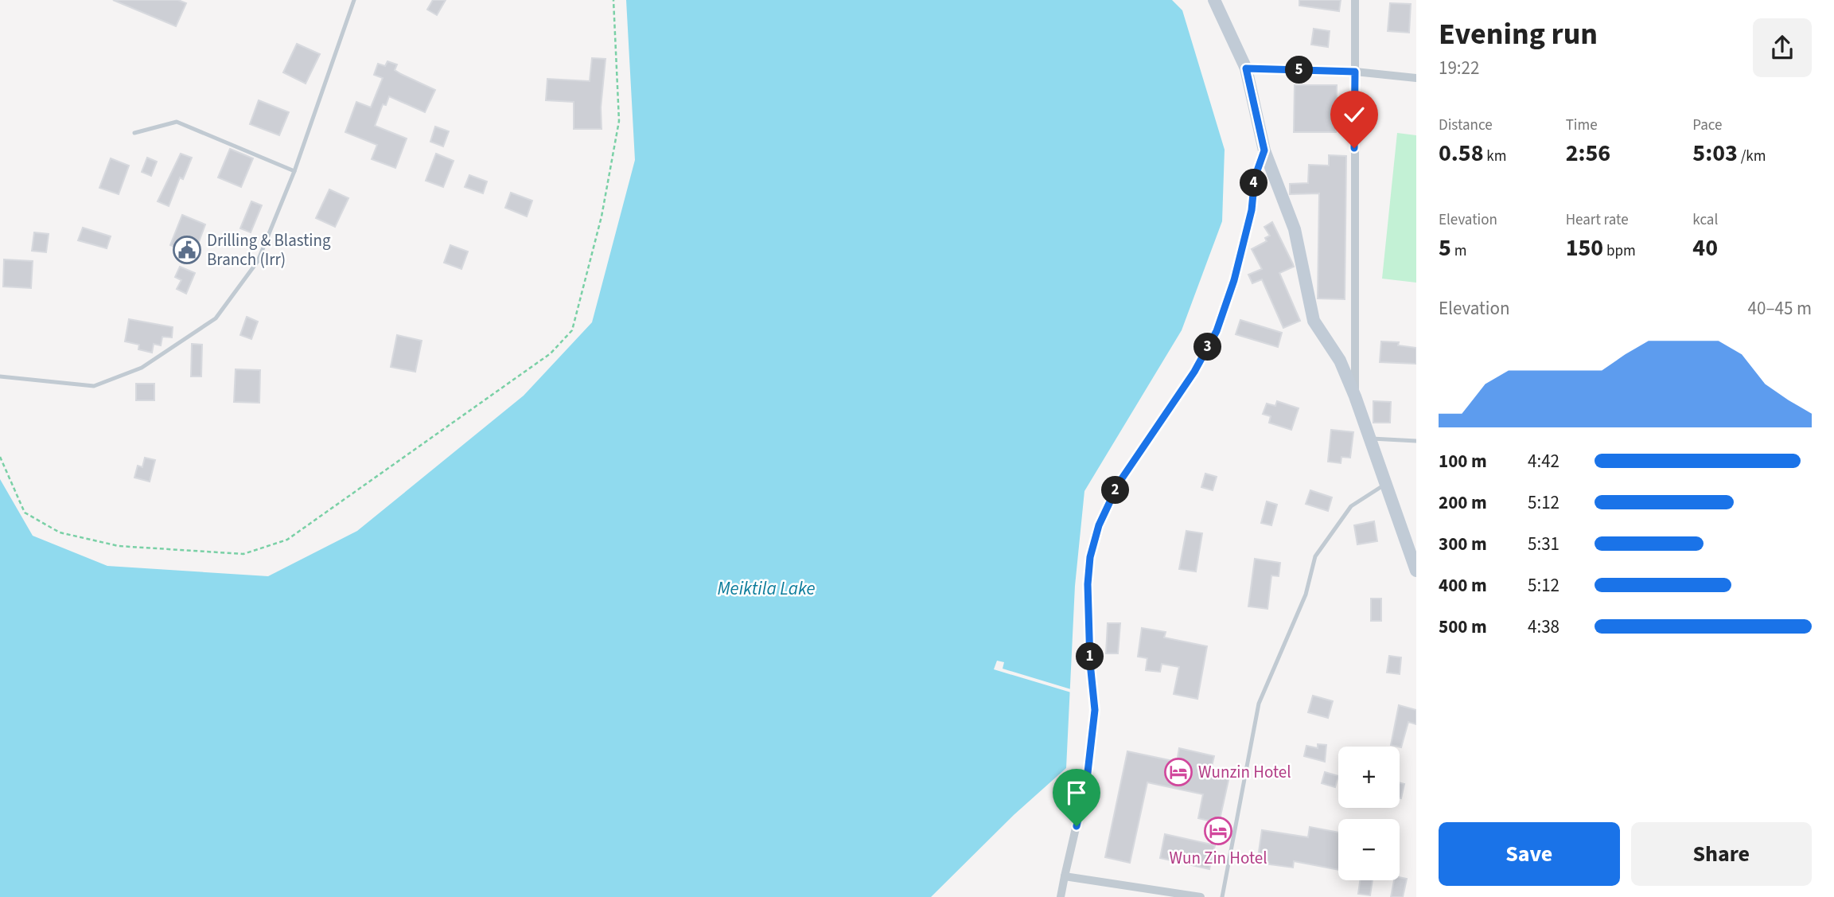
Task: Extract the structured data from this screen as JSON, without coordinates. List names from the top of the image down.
{
  "water": ["Meiktila Lake"],
  "places": {
    "public building": ["Drilling & Blasting Branch (Irr)"],
    "hotel": ["Wunzin Hotel", "Wun Zin Hotel"]
  },
  "page": {
    "heading": ["Evening run", "19:22"],
    "pins": [
      "5",
      "4",
      "3",
      "2",
      "1"
    ],
    "stats": [
      ["Distance", "0.58 km"],
      ["Time", "2:56"],
      ["Pace", "5:03 /km"],
      ["Elevation", "5 m"],
      ["Heart rate", "150 bpm"],
      ["kcal", "40"]
    ],
    "chart": ["Elevation", "40–45 m"],
    "list": [
      {
        "name": "100 m",
        "note": "4:42"
      },
      {
        "name": "200 m",
        "note": "5:12"
      },
      {
        "name": "300 m",
        "note": "5:31"
      },
      {
        "name": "400 m",
        "note": "5:12"
      },
      {
        "name": "500 m",
        "note": "4:38"
      }
    ],
    "map_buttons": ["+", "−"],
    "buttons": ["Save", "Share"]
  }
}
